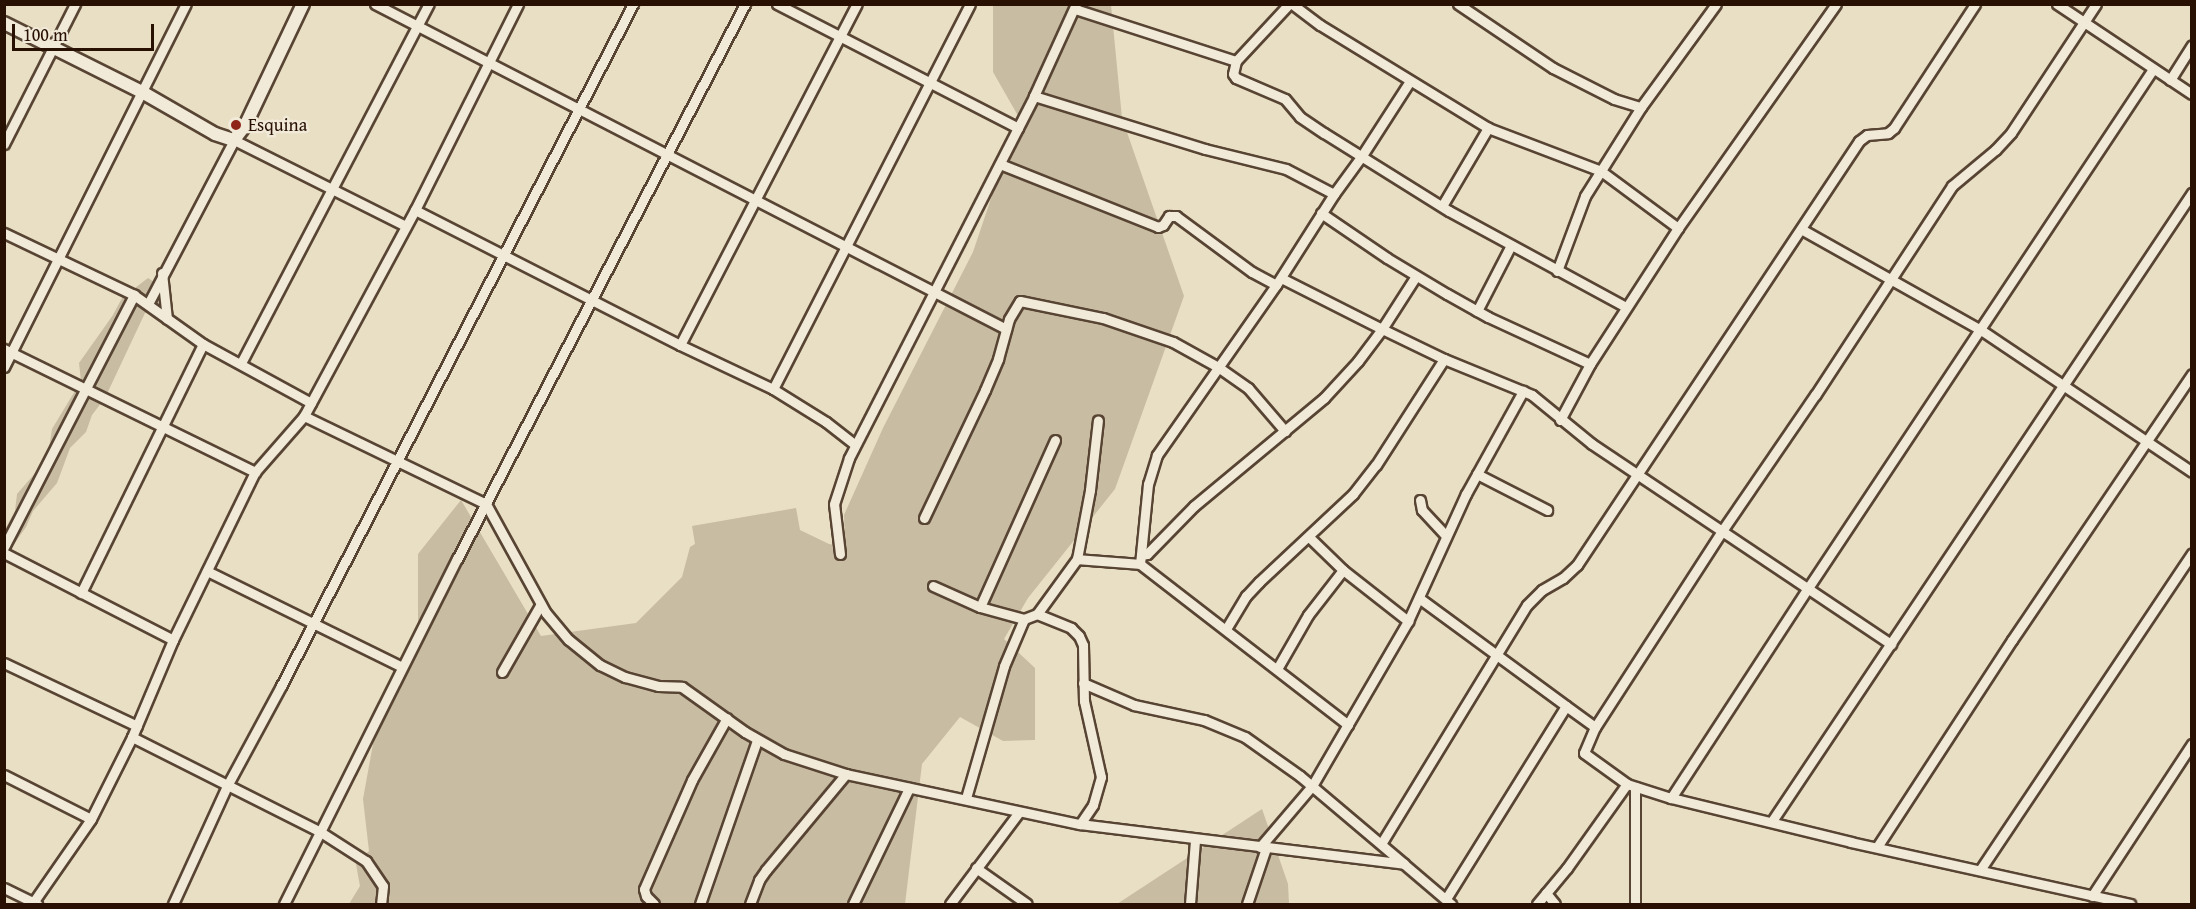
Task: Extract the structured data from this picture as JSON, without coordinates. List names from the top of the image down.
{
  "places": ["Esquina"],
  "scale_bar": "100 m"
}
